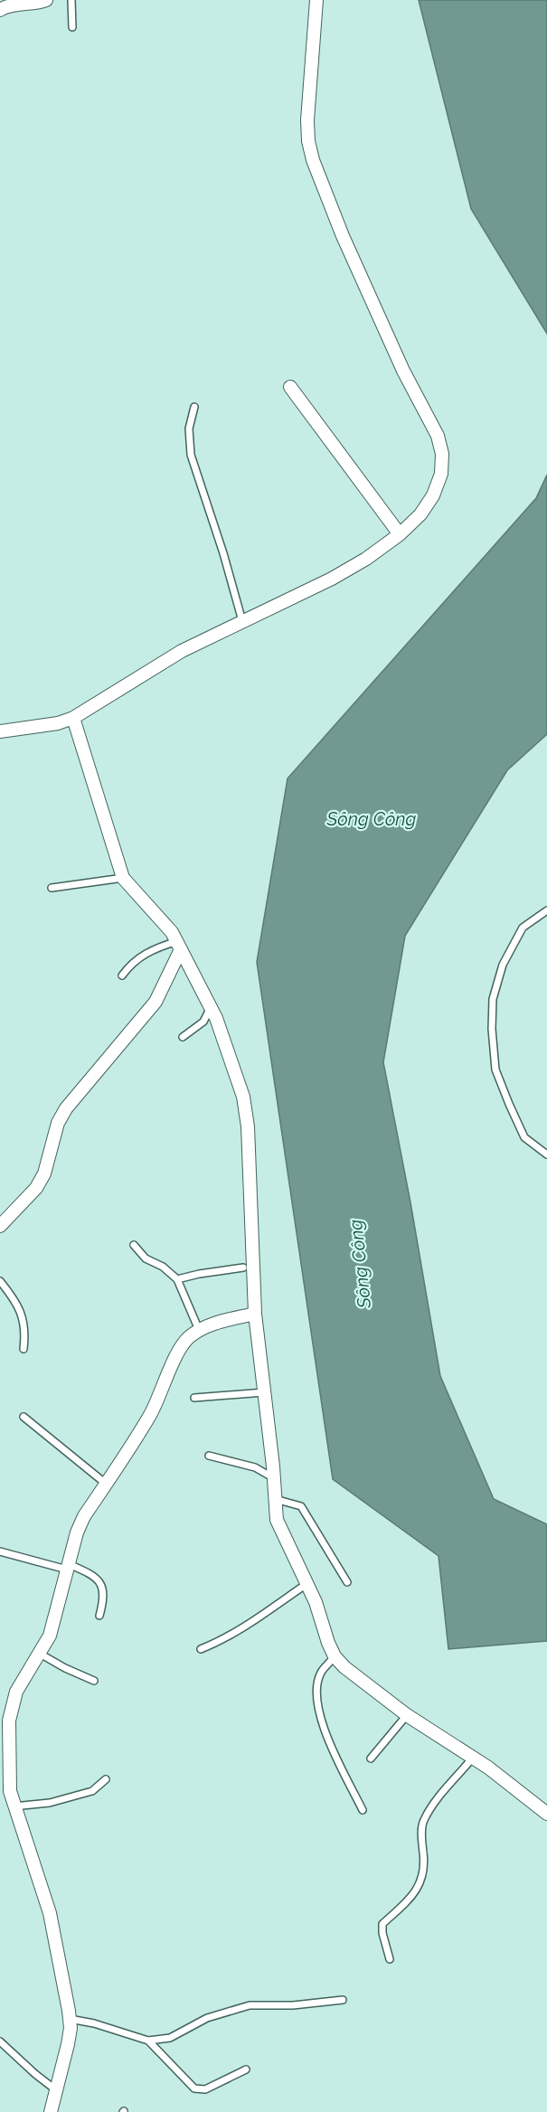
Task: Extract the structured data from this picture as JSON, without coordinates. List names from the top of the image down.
{
  "water": ["Sông Công"]
}
